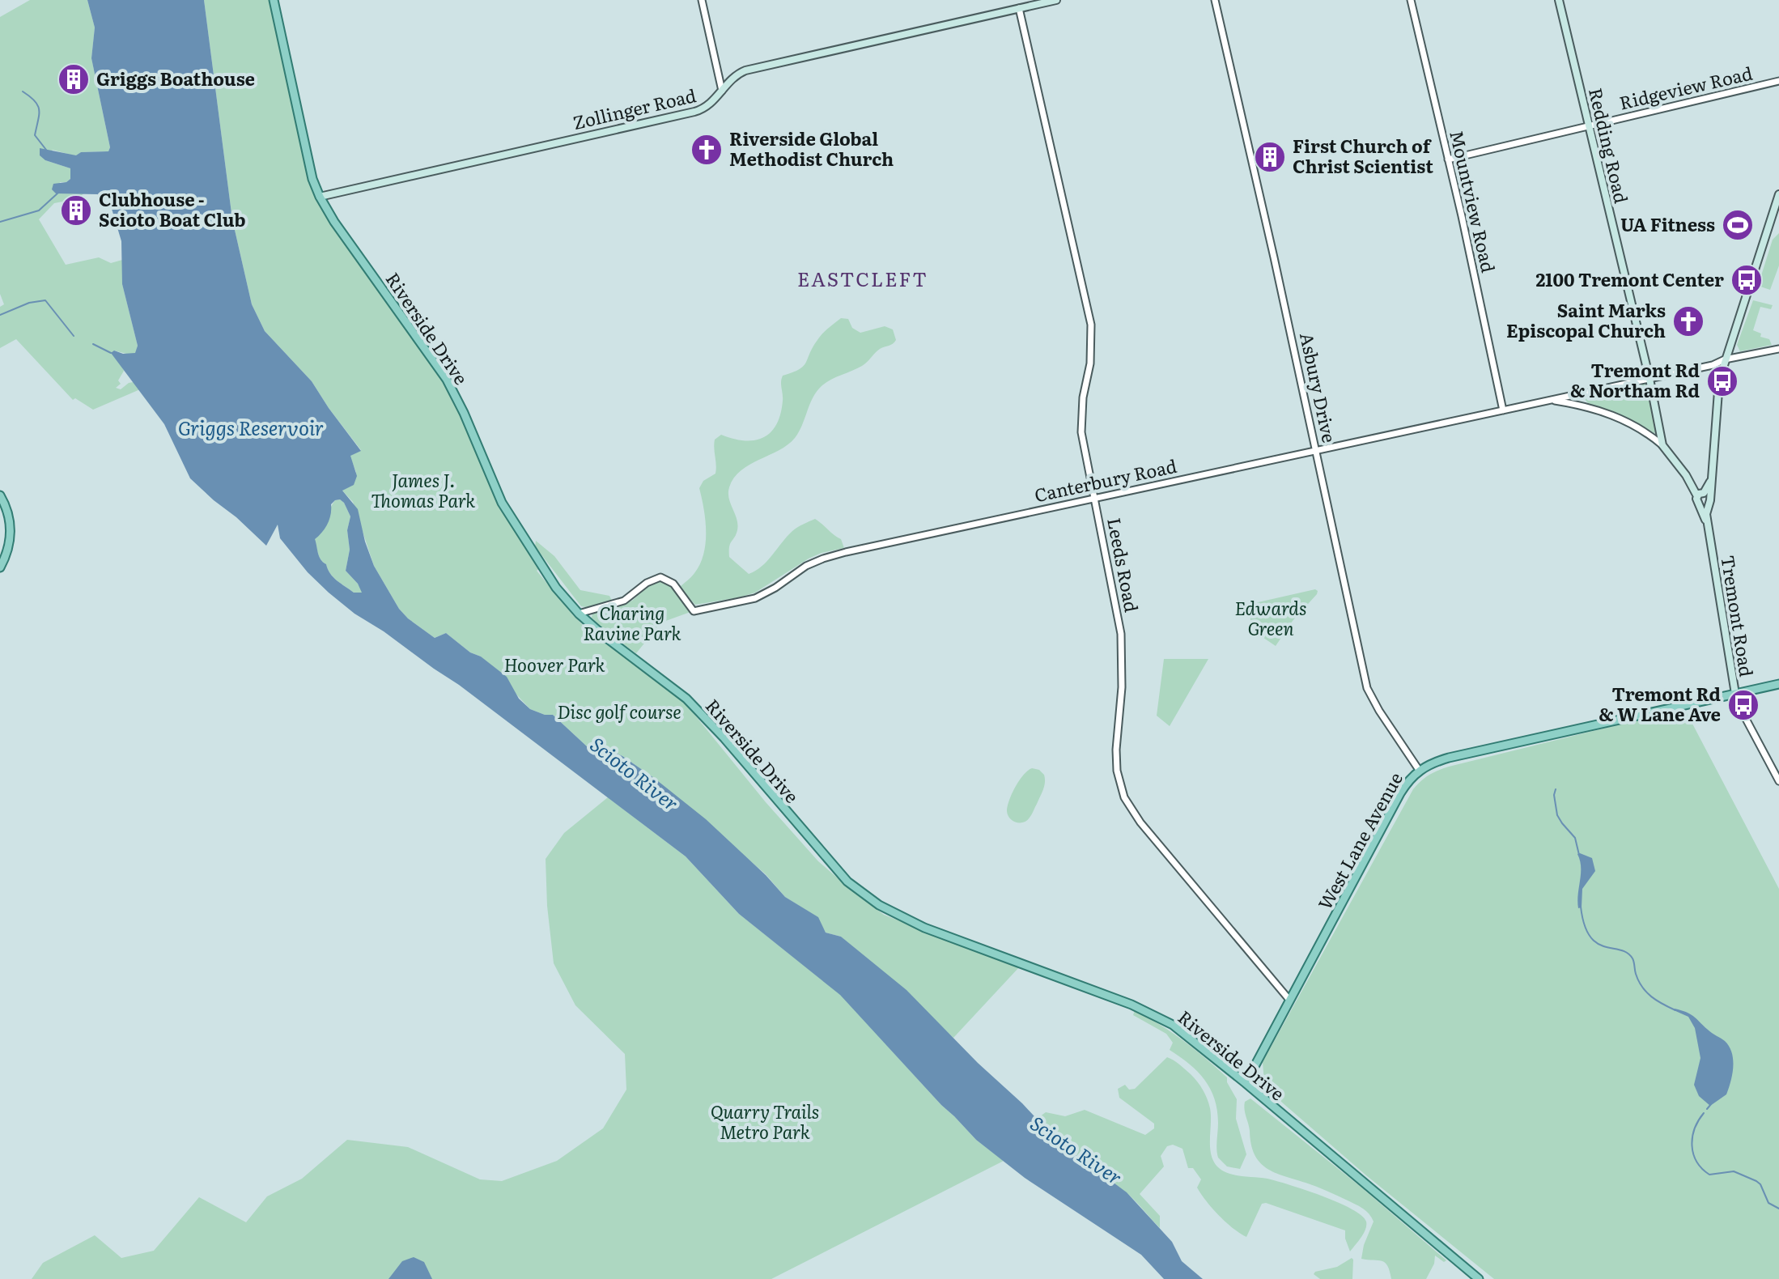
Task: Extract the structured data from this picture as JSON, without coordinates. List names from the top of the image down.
{
  "streets": {
    "main road": [
      "Zollinger Road",
      "Redding Road",
      "Riverside Drive",
      "Tremont Road",
      "West Lane Avenue"
    ],
    "street": [
      "Ridgeview Road",
      "Mountview Road",
      "Asbury Drive",
      "Canterbury Road",
      "Leeds Road"
    ]
  },
  "crossings": [
    ["Ridgeview Road", "Redding Road"],
    ["Ridgeview Road", "Mountview Road"],
    ["Zollinger Road", "Riverside Drive"],
    ["Zollinger Road", "Leeds Road"],
    ["Redding Road", "Canterbury Road"],
    ["Mountview Road", "Canterbury Road"],
    ["Riverside Drive", "Canterbury Road"],
    ["Riverside Drive", "West Lane Avenue"],
    ["Asbury Drive", "Canterbury Road"],
    ["Asbury Drive", "West Lane Avenue"],
    ["Canterbury Road", "Leeds Road"],
    ["Leeds Road", "West Lane Avenue"],
    ["Tremont Road", "West Lane Avenue"]
  ],
  "districts": ["EASTCLEFT"],
  "water": ["Griggs Reservoir", "Scioto River"],
  "parks": [
    "James J. Thomas Park",
    "Edwards Green",
    "Charing Ravine Park",
    "Hoover Park",
    "Disc golf course",
    "Quarry Trails Metro Park"
  ],
  "places": {
    "building": ["Griggs Boathouse", "First Church of Christ Scientist", "Clubhouse - Scioto Boat Club"],
    "church": ["Riverside Global Methodist Church", "Saint Marks Episcopal Church"],
    "sports": ["UA Fitness"],
    "bus stop": ["2100 Tremont Center", "Tremont Rd & Northam Rd", "Tremont Rd & W Lane Ave"]
  }
}
